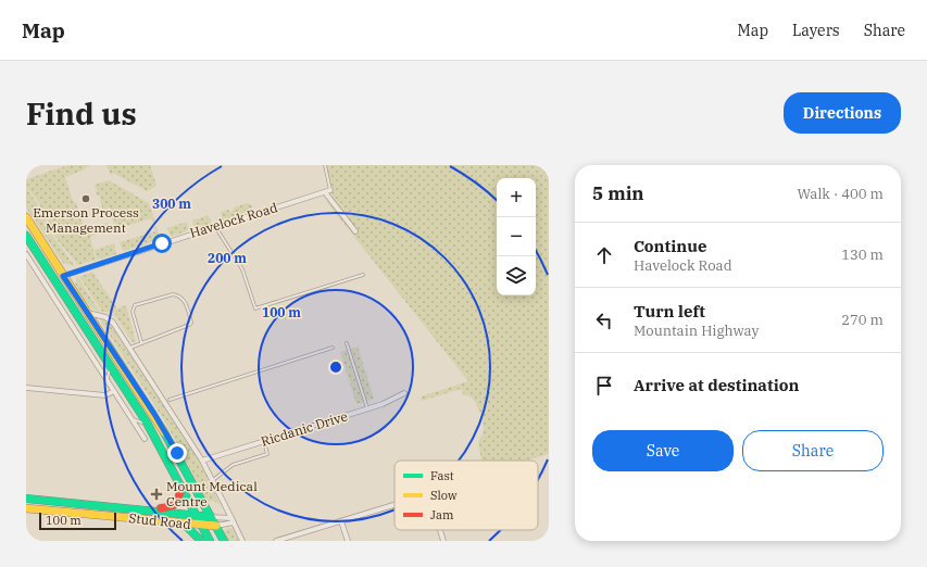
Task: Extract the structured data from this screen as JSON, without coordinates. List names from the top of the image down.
{
  "streets": {
    "main road": ["Stud Road"],
    "street": ["Havelock Road", "Ricdanic Drive"]
  },
  "places": {
    "other": ["Emerson Process Management"],
    "health": ["Mount Medical Centre"]
  },
  "legend": ["Fast", "Slow", "Jam"],
  "scale_bar": "100 m",
  "page": {
    "header": "Map",
    "nav": ["Map", "Layers", "Share"],
    "buttons": [
      "Directions",
      ["Save", "Share"]
    ],
    "title": "Find us",
    "heading": ["5 min", "Walk · 400 m"],
    "map_buttons": ["+", "−"],
    "list": [
      ["Continue", "Havelock Road", "130 m"],
      ["Turn left", "Mountain Highway", "270 m"],
      "Arrive at destination"
    ],
    "scale": "100 m"
  },
  "rings": ["300 m", "200 m", "100 m"]
}
